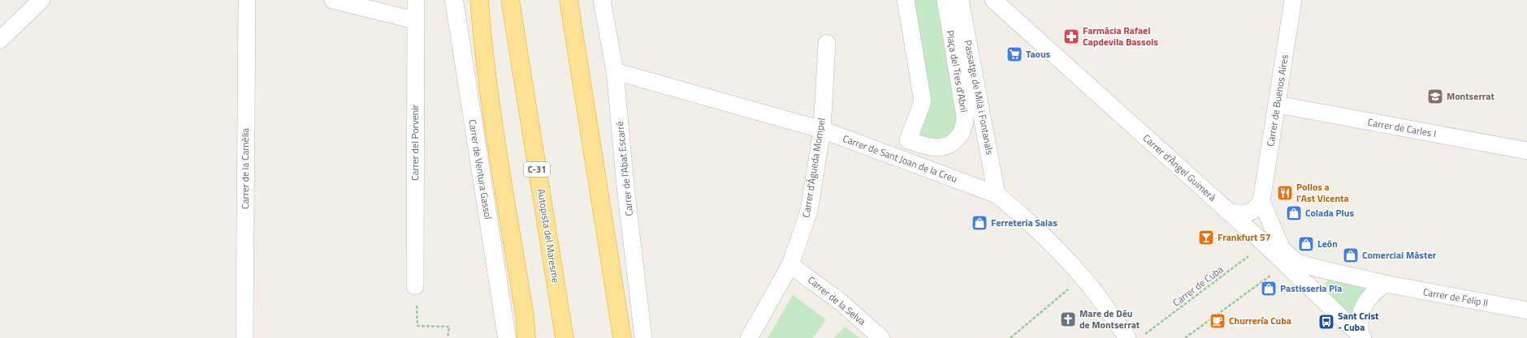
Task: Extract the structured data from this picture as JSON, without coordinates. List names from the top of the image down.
{
  "streets": {
    "highway": ["C-31", "Autopista del Maresme"],
    "street": [
      "Plaça del Tres d'Abril",
      "Passatge de Milà i Fontanals",
      "Carrer de Buenos Aires",
      "Carrer de Carles I",
      "Carrer del Porvenir",
      "Carrer de Sant Joan de la Creu",
      "Carrer d'Àgueda Mompel",
      "Carrer d'Àngel Guimerà",
      "Carrer de la Camèlia",
      "Carrer de l'Abat Escarré",
      "Carrer de Ventura Gassol",
      "Carrer de Felip II",
      "Carrer de la Selva"
    ],
    "path": ["Carrer de Cuba"]
  },
  "crossings": [
    ["Passatge de Milà i Fontanals", "Carrer de Sant Joan de la Creu"],
    ["Carrer de Buenos Aires", "Carrer de Carles I"],
    ["Carrer de Sant Joan de la Creu", "Carrer d'Àgueda Mompel"],
    ["Carrer de Sant Joan de la Creu", "Carrer de l'Abat Escarré"],
    ["Carrer d'Àgueda Mompel", "Carrer de la Selva"],
    ["Carrer d'Àngel Guimerà", "Carrer de Cuba"],
    ["Carrer d'Àngel Guimerà", "Carrer de Felip II"]
  ],
  "places": {
    "pharmacy": ["Farmàcia Rafael Capdevila Bassols"],
    "supermarket": ["Taous"],
    "school or university": ["Montserrat"],
    "restaurant": ["Pollos a l'Ast Vicenta"],
    "shop": [
      "Colada Plus",
      "Ferreteria Salas",
      "León",
      "Comercial Màster",
      "Pastisseria Pla"
    ],
    "bar": ["Frankfurt 57"],
    "church": ["Mare de Déu de Montserrat"],
    "cafe": ["Churrería Cuba"],
    "bus stop": ["Sant Crist - Cuba"]
  }
}
